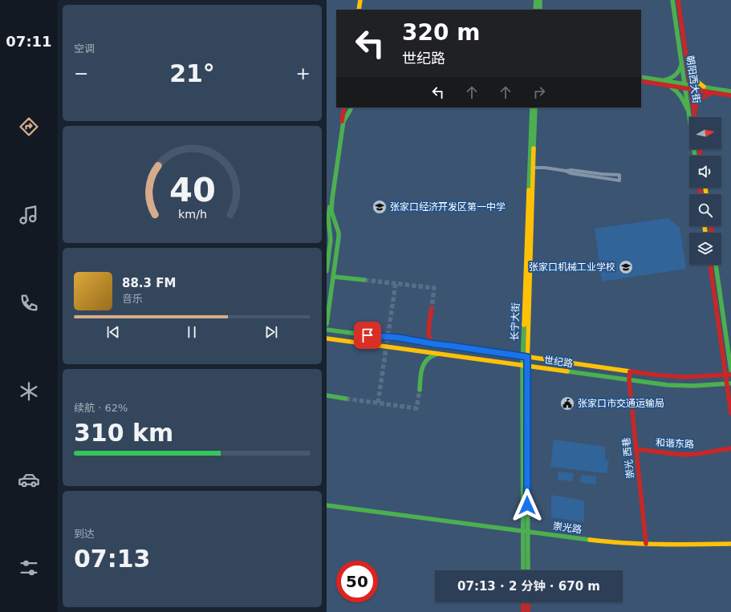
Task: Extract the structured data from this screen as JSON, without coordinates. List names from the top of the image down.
{
  "streets": {
    "main road": [
      "朝阳西大街",
      "长宁大街",
      "世纪路",
      "和谐东路",
      "崇光 西巷",
      "崇光路"
    ]
  },
  "crossings": [
    ["长宁大街", "世纪路"],
    ["长宁大街", "崇光路"],
    ["世纪路", "崇光 西巷"],
    ["和谐东路", "崇光 西巷"],
    ["崇光 西巷", "崇光路"]
  ],
  "places": {
    "school or university": ["张家口经济开发区第一中学", "张家口机械工业学校"],
    "public building": ["张家口市交通运输局"]
  },
  "north": "right",
  "page": {
    "tabs": "07:11",
    "tile": [
      "空调",
      ["续航 · 62%", "310 km"],
      ["到达", "07:13"]
    ],
    "turn": ["320 m", "世纪路"],
    "heat": ["−", "21°", "+"],
    "song": ["88.3 FM", "音乐"],
    "limit": "50",
    "trip": "07:13 · 2 分钟 · 670 m",
    "gauge": ["40", "km/h"]
  }
}
